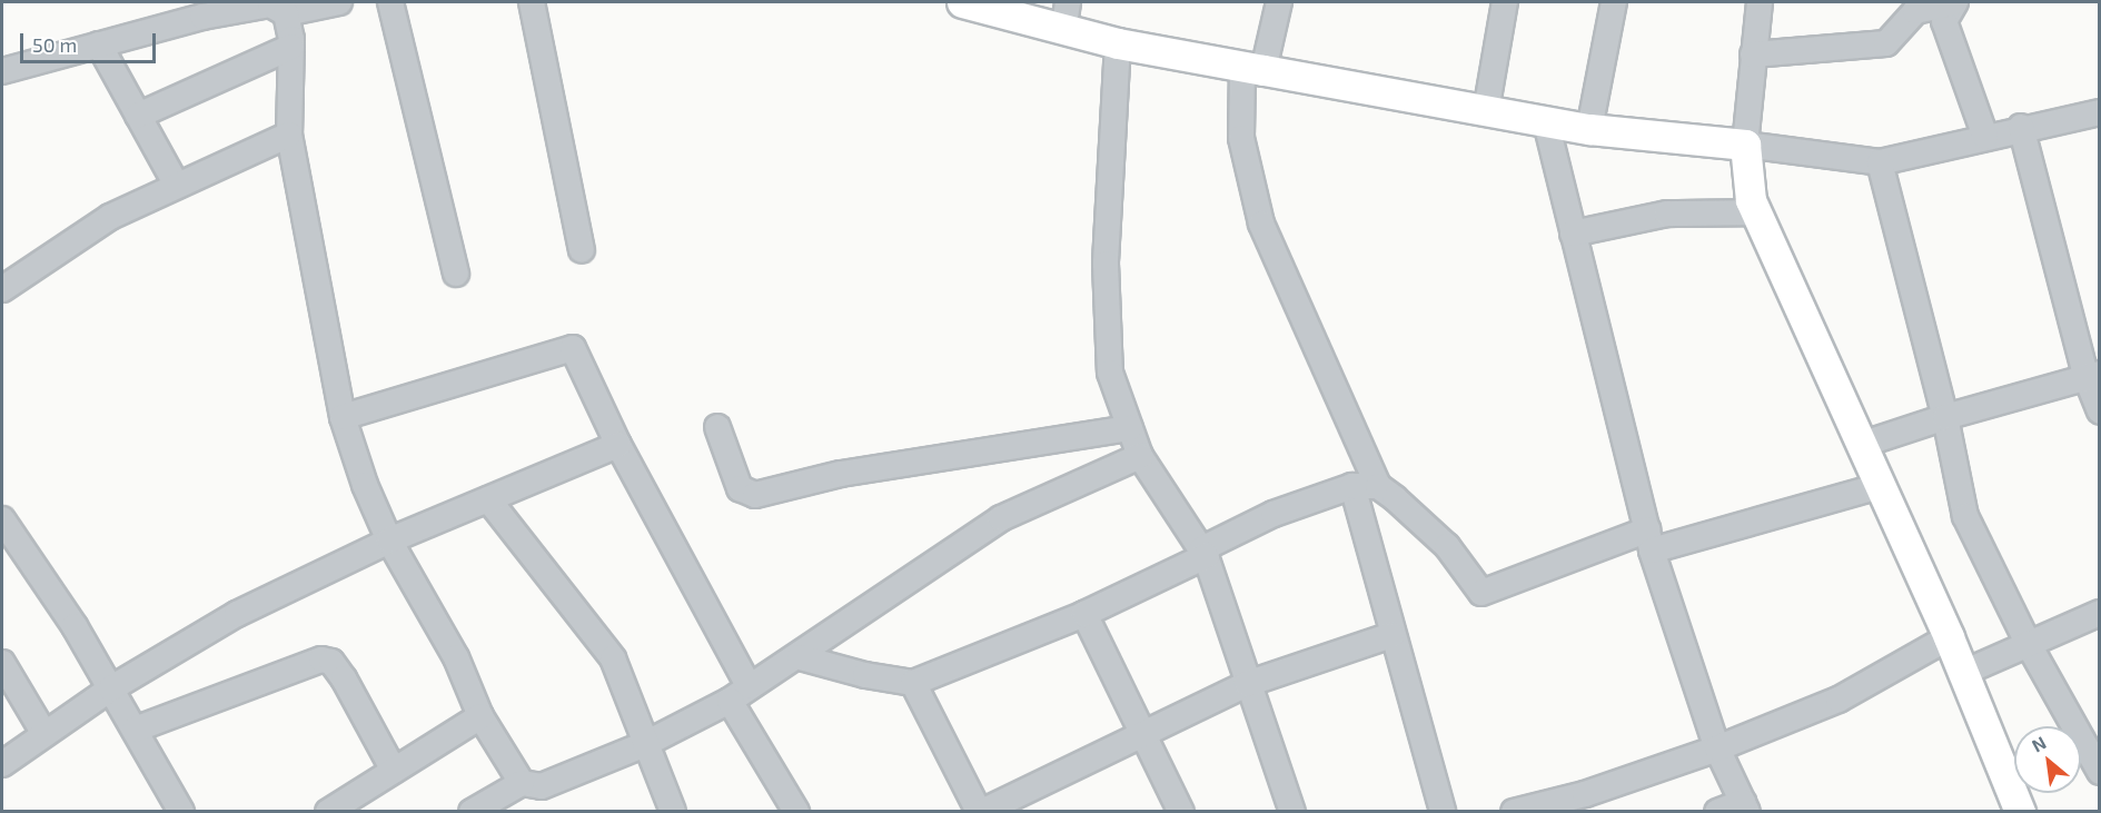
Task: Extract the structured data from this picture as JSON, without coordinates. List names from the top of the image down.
{
  "scale_bar": "50 m",
  "north": "top left"
}
